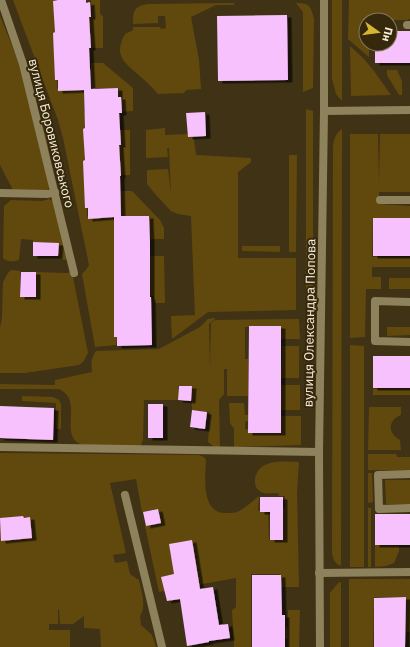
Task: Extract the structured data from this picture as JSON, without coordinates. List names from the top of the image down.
{
  "streets": {
    "street": ["вулиця Боровиковського", "вулиця Олександра Попова"]
  },
  "north": "right"
}
